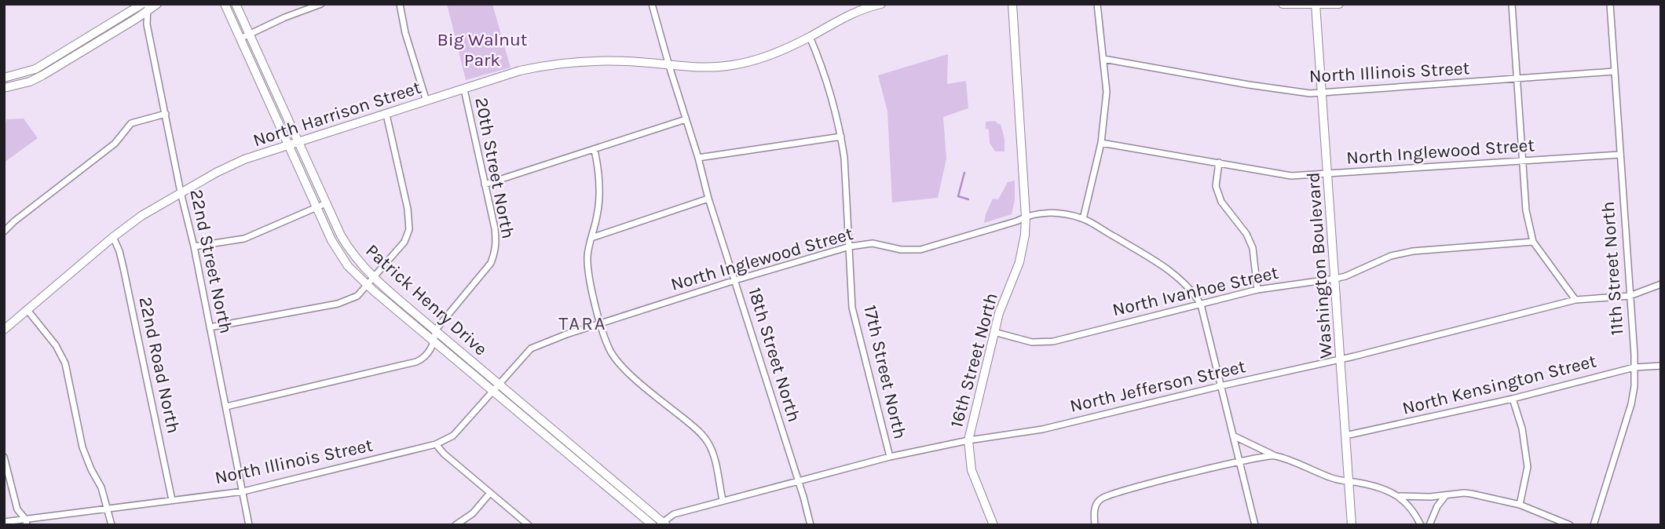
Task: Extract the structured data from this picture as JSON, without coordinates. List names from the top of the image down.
{
  "streets": {
    "street": [
      "North Illinois Street",
      "North Harrison Street",
      "North Inglewood Street",
      "20th Street North",
      "22nd Street North",
      "Washington Boulevard",
      "11th Street North",
      "North Ivanhoe Street",
      "Patrick Henry Drive",
      "18th Street North",
      "16th Street North",
      "22nd Road North",
      "17th Street North",
      "North Kensington Street",
      "North Jefferson Street"
    ]
  },
  "crossings": [
    ["North Illinois Street", "North Inglewood Street"],
    ["North Illinois Street", "22nd Street North"],
    ["North Illinois Street", "Washington Boulevard"],
    ["North Illinois Street", "11th Street North"],
    ["North Illinois Street", "Patrick Henry Drive"],
    ["North Illinois Street", "22nd Road North"],
    ["North Harrison Street", "20th Street North"],
    ["North Harrison Street", "22nd Street North"],
    ["North Harrison Street", "Patrick Henry Drive"],
    ["North Harrison Street", "18th Street North"],
    ["North Harrison Street", "22nd Road North"],
    ["North Harrison Street", "17th Street North"],
    ["North Inglewood Street", "Washington Boulevard"],
    ["North Inglewood Street", "11th Street North"],
    ["North Inglewood Street", "Patrick Henry Drive"],
    ["North Inglewood Street", "18th Street North"],
    ["North Inglewood Street", "16th Street North"],
    ["North Inglewood Street", "17th Street North"],
    ["20th Street North", "Patrick Henry Drive"],
    ["Washington Boulevard", "North Ivanhoe Street"],
    ["Washington Boulevard", "North Kensington Street"],
    ["Washington Boulevard", "North Jefferson Street"],
    ["11th Street North", "North Kensington Street"],
    ["11th Street North", "North Jefferson Street"],
    ["North Ivanhoe Street", "16th Street North"],
    ["Patrick Henry Drive", "North Jefferson Street"],
    ["18th Street North", "North Jefferson Street"],
    ["16th Street North", "North Jefferson Street"],
    ["17th Street North", "North Jefferson Street"]
  ],
  "districts": ["TARA"],
  "parks": ["Big Walnut Park"]
}
